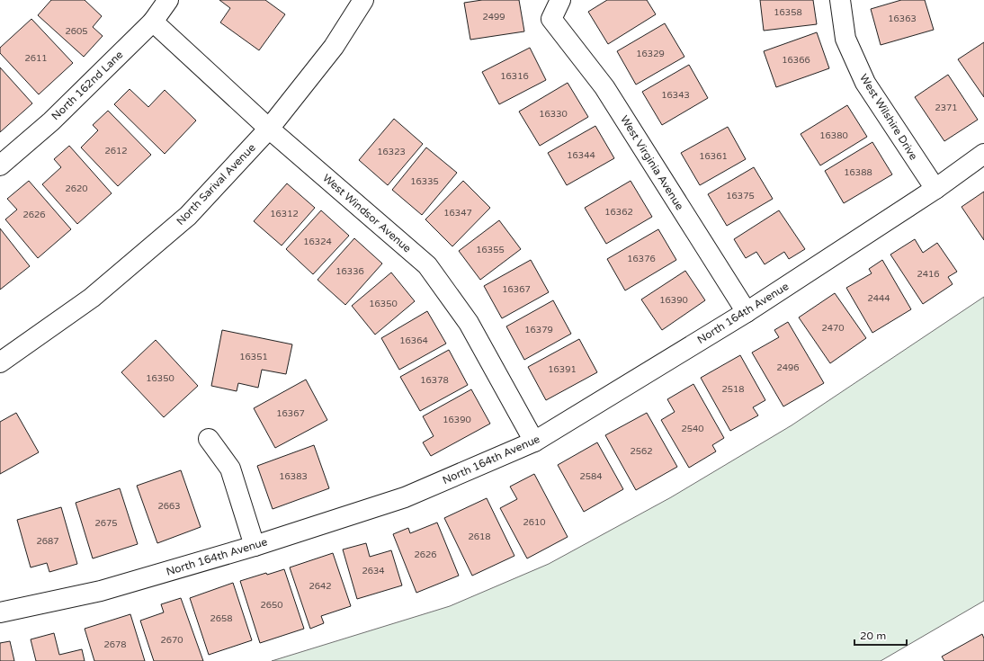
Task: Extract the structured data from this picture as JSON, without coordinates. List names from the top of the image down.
{
  "streets": {
    "street": [
      "North 162nd Lane",
      "West Wilshire Drive",
      "West Virginia Avenue",
      "North Sarival Avenue",
      "West Windsor Avenue",
      "North 164th Avenue"
    ]
  },
  "crossings": [
    ["North 162nd Lane", "West Windsor Avenue"],
    ["West Wilshire Drive", "North 164th Avenue"],
    ["West Virginia Avenue", "North 164th Avenue"],
    ["North Sarival Avenue", "West Windsor Avenue"],
    ["West Windsor Avenue", "North 164th Avenue"]
  ],
  "house_numbers": [
    "16358",
    "2499",
    "16363",
    "2605",
    "16329",
    "2611",
    "16366",
    "16316",
    "16343",
    "2371",
    "16330",
    "16380",
    "2612",
    "16323",
    "16344",
    "16361",
    "16388",
    "16335",
    "2620",
    "16375",
    "16362",
    "16347",
    "16312",
    "2626",
    "16324",
    "16355",
    "16376",
    "16336",
    "2416",
    "16367",
    "2444",
    "16390",
    "16350",
    "2470",
    "16379",
    "16364",
    "16351",
    "2496",
    "16391",
    "16350",
    "16378",
    "2518",
    "16367",
    "16390",
    "2540",
    "2562",
    "16383",
    "2584",
    "2663",
    "2610",
    "2675",
    "2618",
    "2687",
    "2626",
    "2634",
    "2642",
    "2650",
    "2658",
    "2670",
    "2678"
  ],
  "scale_bar": "20 m"
}
